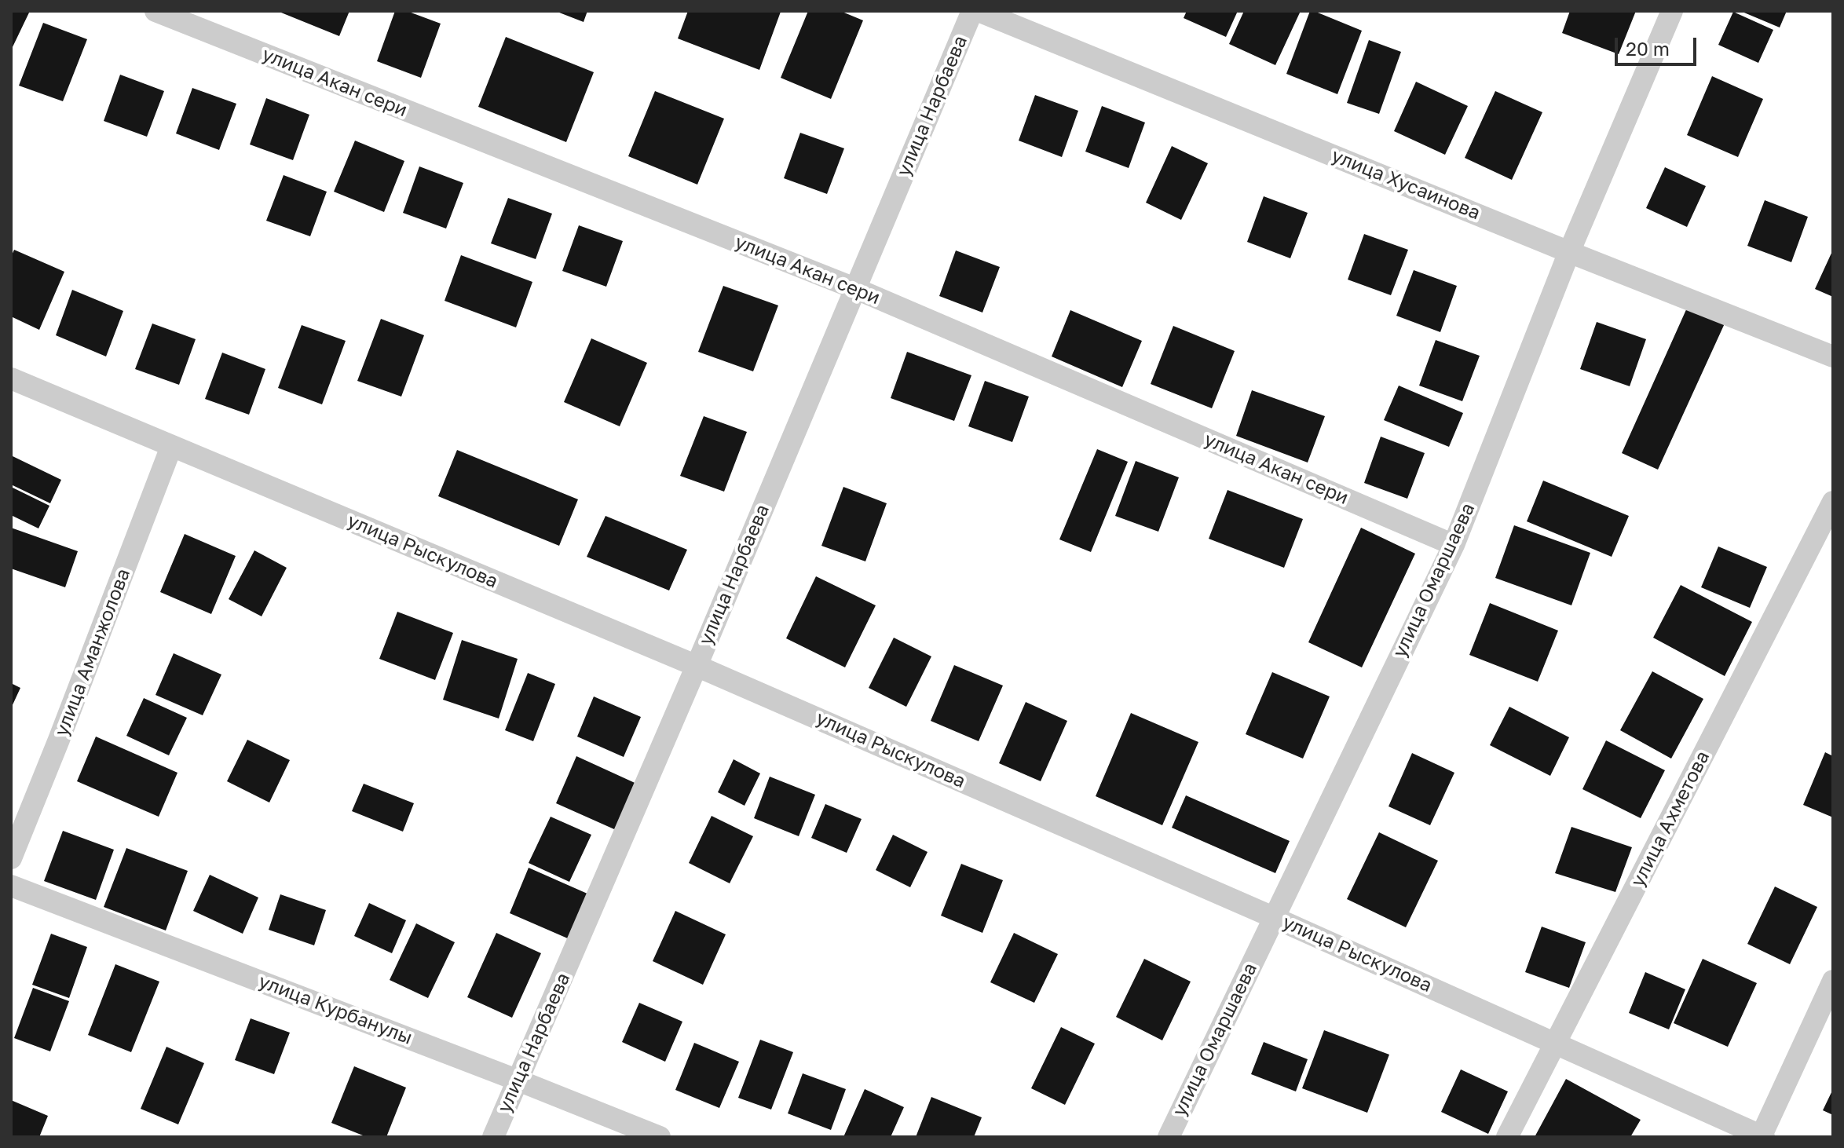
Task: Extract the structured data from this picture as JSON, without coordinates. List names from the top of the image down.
{
  "streets": {
    "street": [
      "улица Акан сери",
      "улица Нарбаева",
      "улица Хусаинова",
      "улица Рыскулова",
      "улица Омаршаева",
      "улица Аманжолова",
      "улица Ахметова",
      "улица Курбанулы"
    ]
  },
  "crossings": [
    ["улица Акан сери", "улица Нарбаева"],
    ["улица Акан сери", "улица Омаршаева"],
    ["улица Нарбаева", "улица Рыскулова"],
    ["улица Нарбаева", "улица Курбанулы"],
    ["улица Хусаинова", "улица Омаршаева"],
    ["улица Рыскулова", "улица Омаршаева"],
    ["улица Рыскулова", "улица Аманжолова"],
    ["улица Рыскулова", "улица Ахметова"]
  ],
  "scale_bar": "20 m"
}
